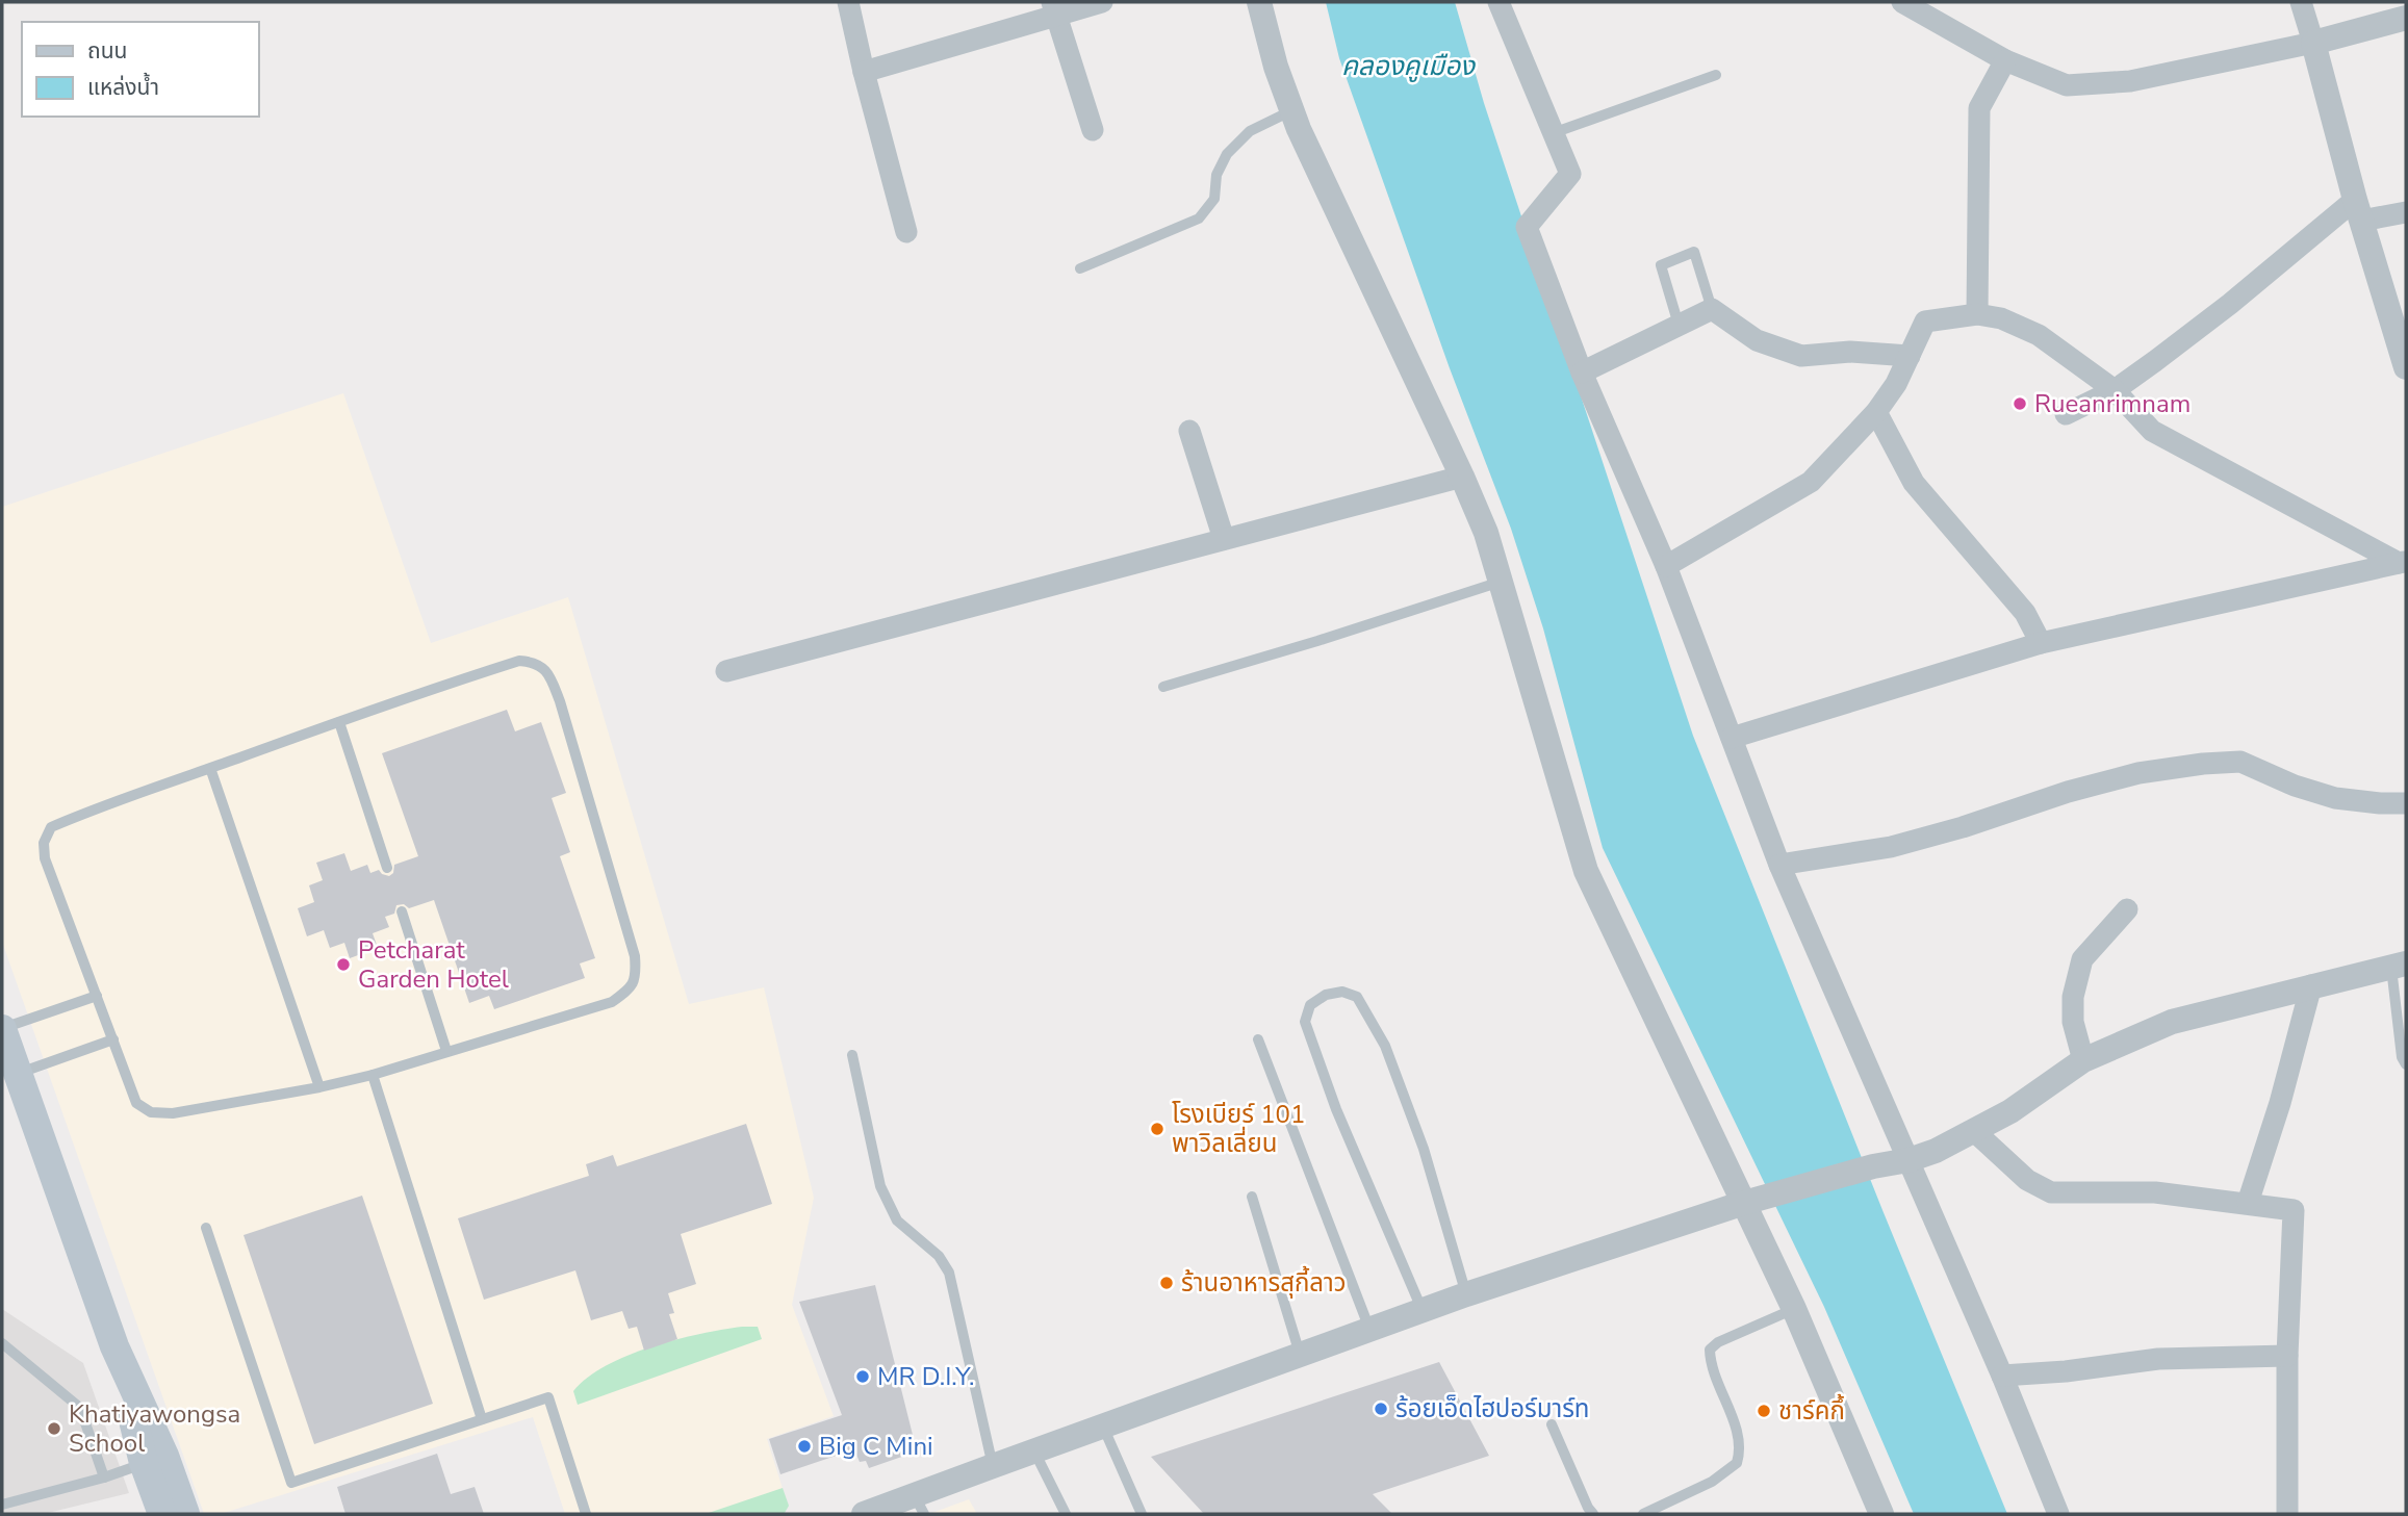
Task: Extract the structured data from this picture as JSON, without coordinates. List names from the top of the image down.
{
  "water": ["คลองคูเมือง"],
  "places": [
    "Rueanrimnam",
    "Petcharat Garden Hotel",
    "โรงเบียร์ 101 พาวิลเลี่ยน",
    "ร้านอาหารสุกี้ลาว",
    "MR D.I.Y.",
    "ร้อยเอ็ดไฮปอร์มาร์ท",
    "ชาร์คกึ้",
    "Khatiyawongsa School",
    "Big C Mini"
  ],
  "legend": ["ถนน", "แหล่งน้ำ"]
}
